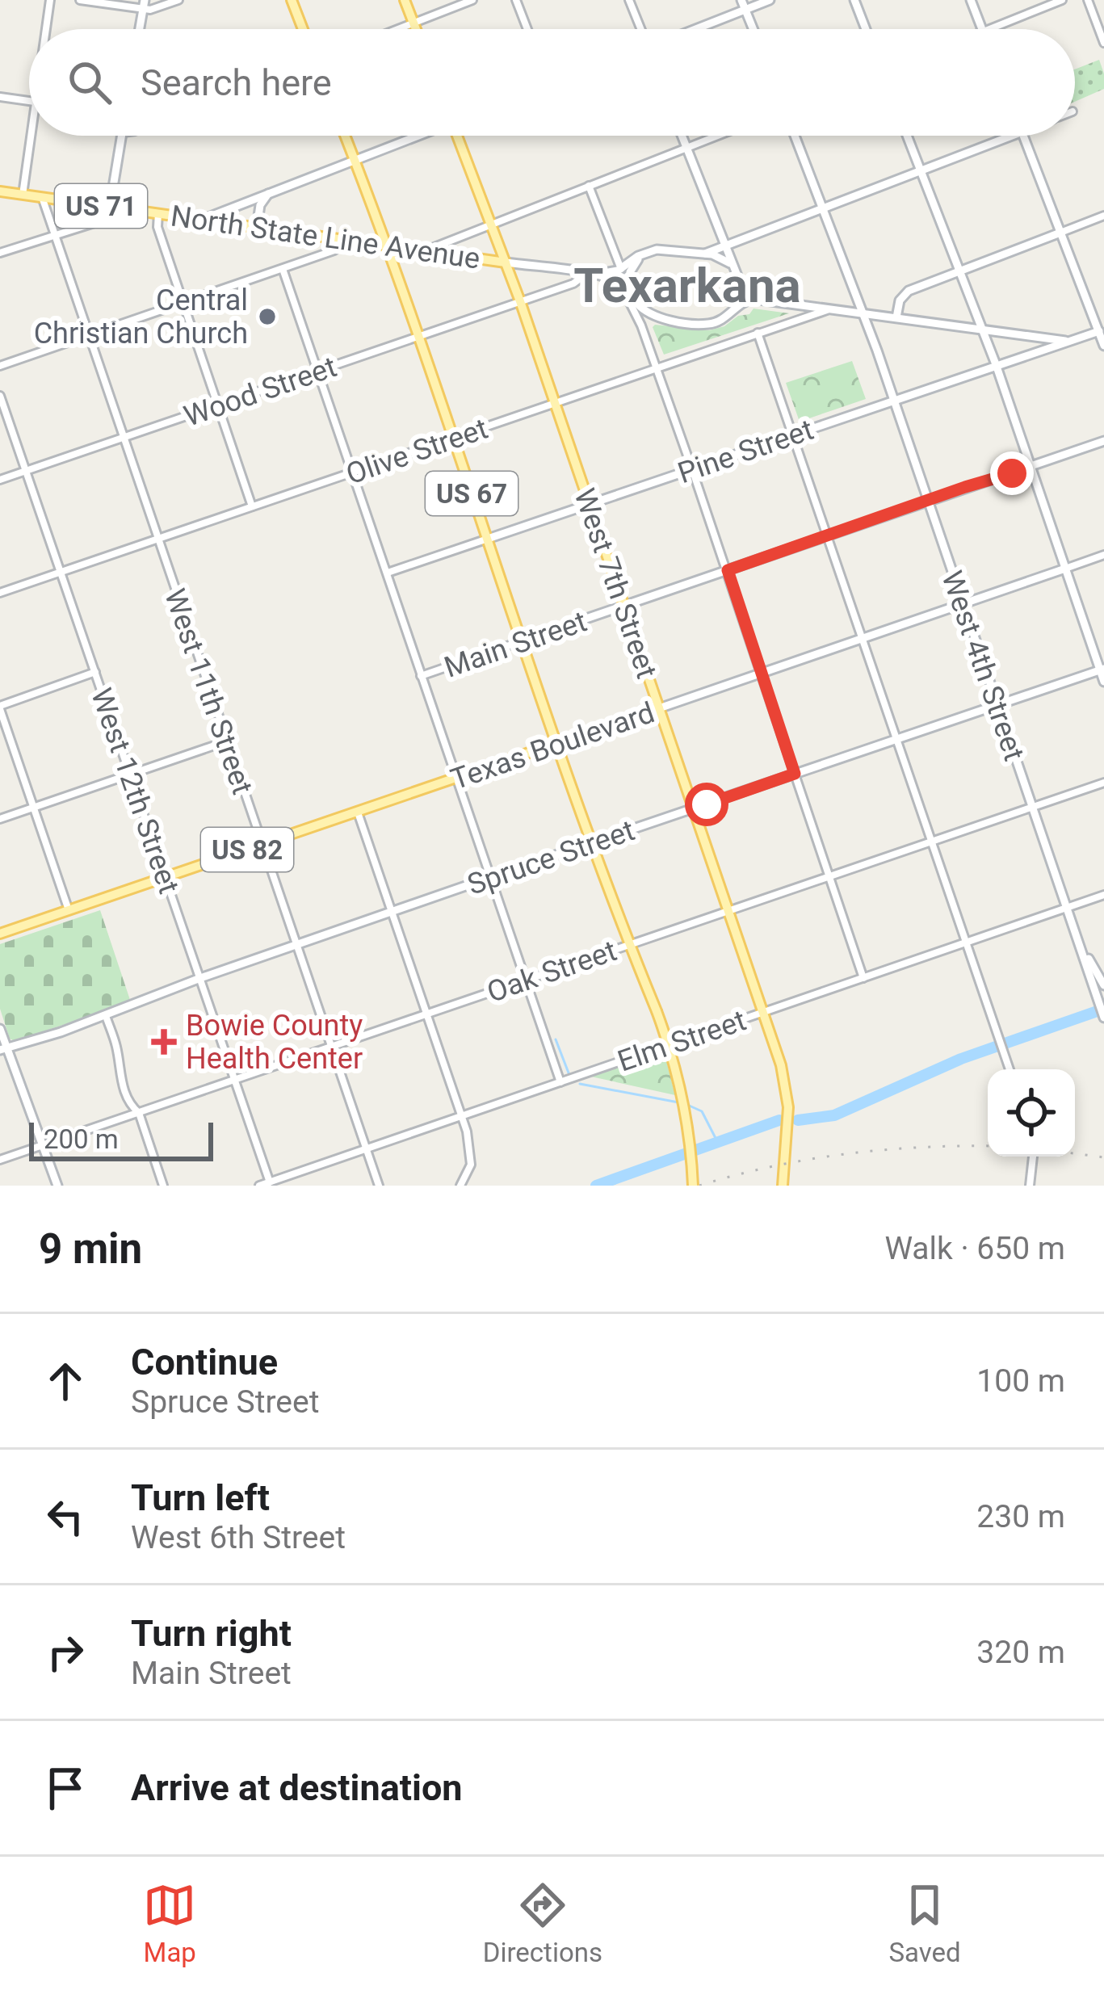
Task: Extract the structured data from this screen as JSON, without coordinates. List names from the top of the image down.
{
  "streets": {
    "main road": [
      "US 71",
      "North State Line Avenue",
      "US 67",
      "West 7th Street",
      "Texas Boulevard",
      "US 82"
    ],
    "street": [
      "Wood Street",
      "Olive Street",
      "Pine Street",
      "Main Street",
      "West 4th Street",
      "West 11th Street",
      "West 12th Street",
      "Spruce Street",
      "Oak Street",
      "Elm Street"
    ]
  },
  "crossings": [
    ["North State Line Avenue", "Wood Street"],
    ["North State Line Avenue", "US 67"],
    ["North State Line Avenue", "West 7th Street"],
    ["North State Line Avenue", "West 11th Street"],
    ["Wood Street", "US 67"],
    ["Wood Street", "West 7th Street"],
    ["Wood Street", "West 11th Street"],
    ["Wood Street", "West 12th Street"],
    ["Olive Street", "US 67"],
    ["Olive Street", "West 7th Street"],
    ["Olive Street", "West 11th Street"],
    ["Olive Street", "West 12th Street"],
    ["Pine Street", "US 67"],
    ["Pine Street", "West 7th Street"],
    ["Pine Street", "West 4th Street"],
    ["US 67", "Main Street"],
    ["US 67", "Texas Boulevard"],
    ["US 67", "Spruce Street"],
    ["US 67", "Oak Street"],
    ["West 7th Street", "Main Street"],
    ["West 7th Street", "Texas Boulevard"],
    ["West 7th Street", "Spruce Street"],
    ["West 7th Street", "Oak Street"],
    ["West 7th Street", "Elm Street"],
    ["Main Street", "West 4th Street"],
    ["West 4th Street", "Texas Boulevard"],
    ["West 4th Street", "Spruce Street"],
    ["West 4th Street", "Oak Street"],
    ["West 4th Street", "Elm Street"],
    ["West 11th Street", "Texas Boulevard"],
    ["West 11th Street", "Spruce Street"],
    ["West 11th Street", "Oak Street"],
    ["West 11th Street", "Elm Street"],
    ["Texas Boulevard", "West 12th Street"],
    ["West 12th Street", "Spruce Street"],
    ["West 12th Street", "Oak Street"],
    ["West 12th Street", "Elm Street"]
  ],
  "districts": ["Texarkana"],
  "places": {
    "other": ["Central Christian Church"],
    "health": ["Bowie County Health Center"]
  },
  "scale_bar": "200 m",
  "page": {
    "search": "Search here",
    "scale": "200 m",
    "heading": ["9 min", "Walk · 650 m"],
    "list": [
      ["Continue", "Spruce Street", "100 m"],
      ["Turn left", "West 6th Street", "230 m"],
      ["Turn right", "Main Street", "320 m"],
      "Arrive at destination"
    ],
    "nav": ["Map", "Directions", "Saved"]
  }
}
